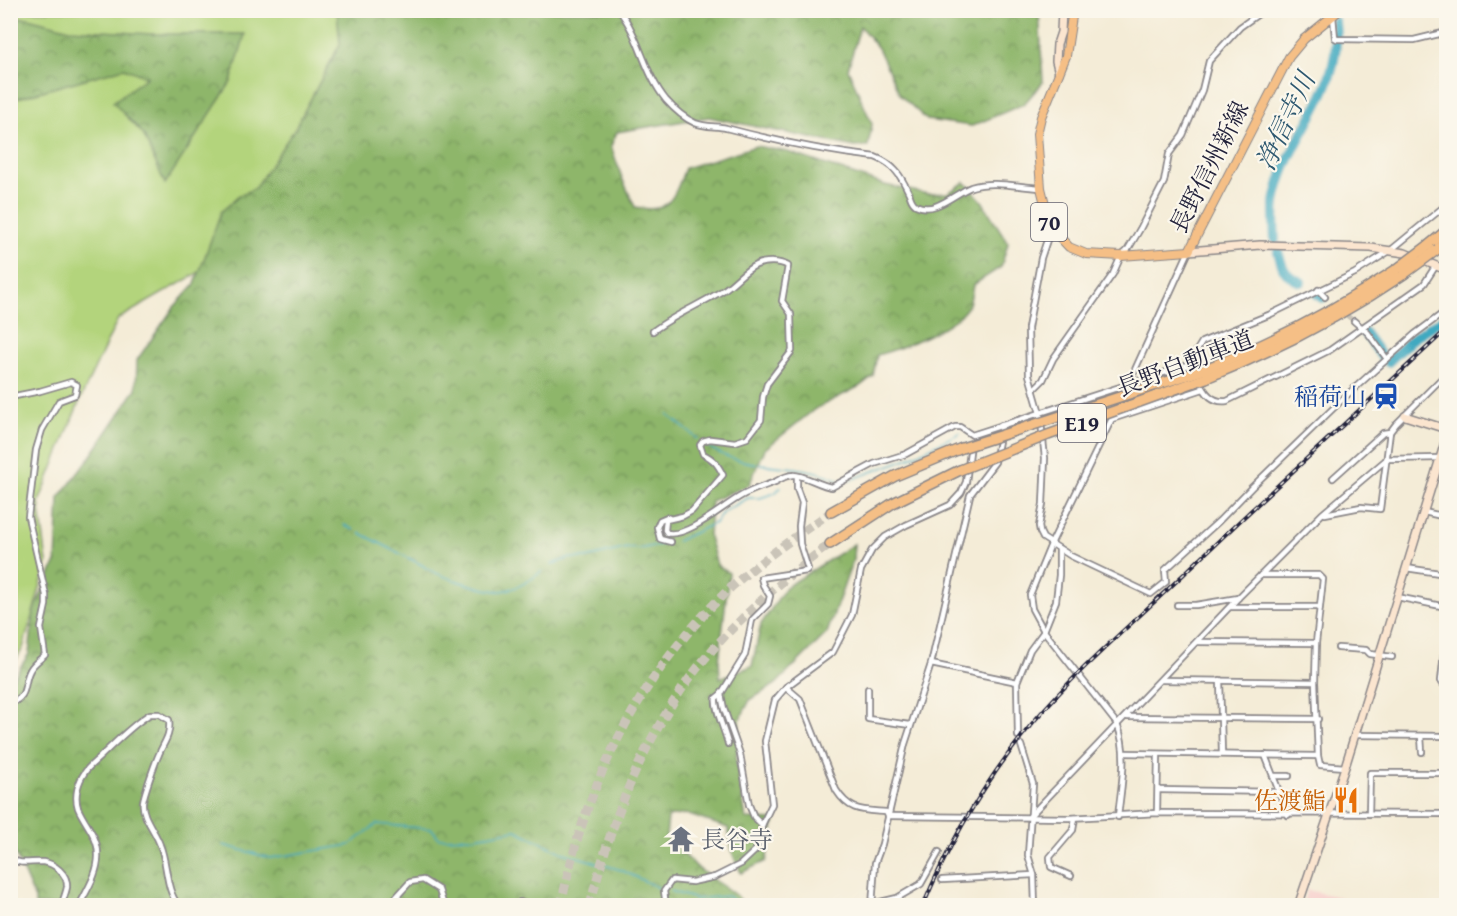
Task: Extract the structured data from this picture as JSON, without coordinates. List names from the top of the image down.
{
  "streets": {
    "highway": ["長野自動車道", "E19"],
    "main road": ["長野信州新線", "70"]
  },
  "crossings": [
    ["長野信州新線", "70"]
  ],
  "water": ["浄信寺川"],
  "places": {
    "station": ["稲荷山"],
    "restaurant": ["佐渡鮨"],
    "temple": ["長谷寺"]
  }
}
